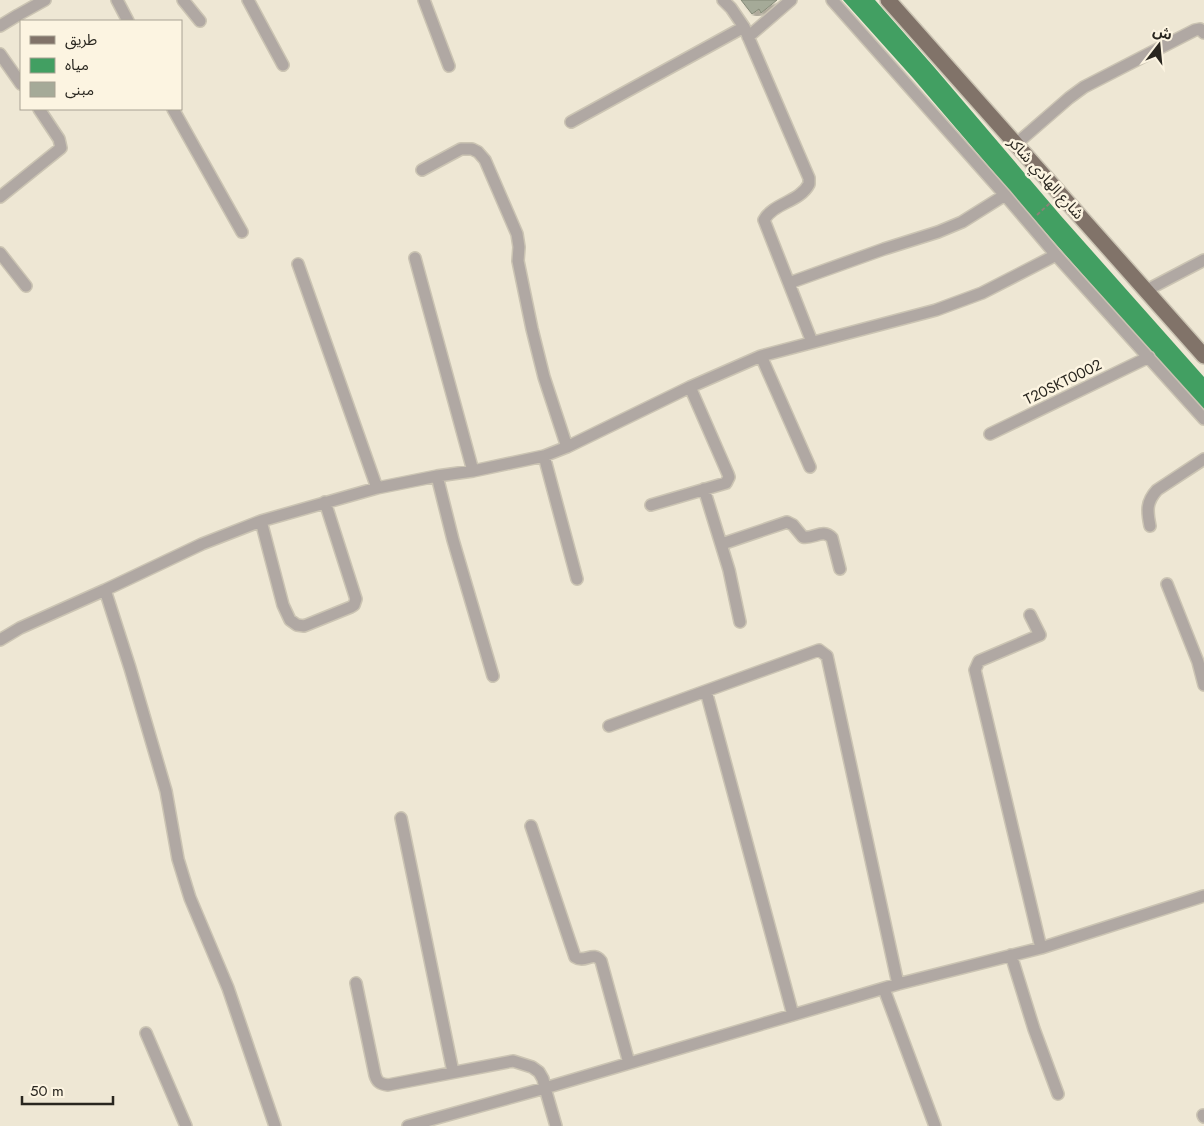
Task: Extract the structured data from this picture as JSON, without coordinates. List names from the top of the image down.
{
  "streets": {
    "main road": ["شارع الهادي شاكر"],
    "street": ["T20SKT0002"]
  },
  "legend": ["طريق", "مياه", "مبنى"],
  "scale_bar": "50 m",
  "north": "top"
}
